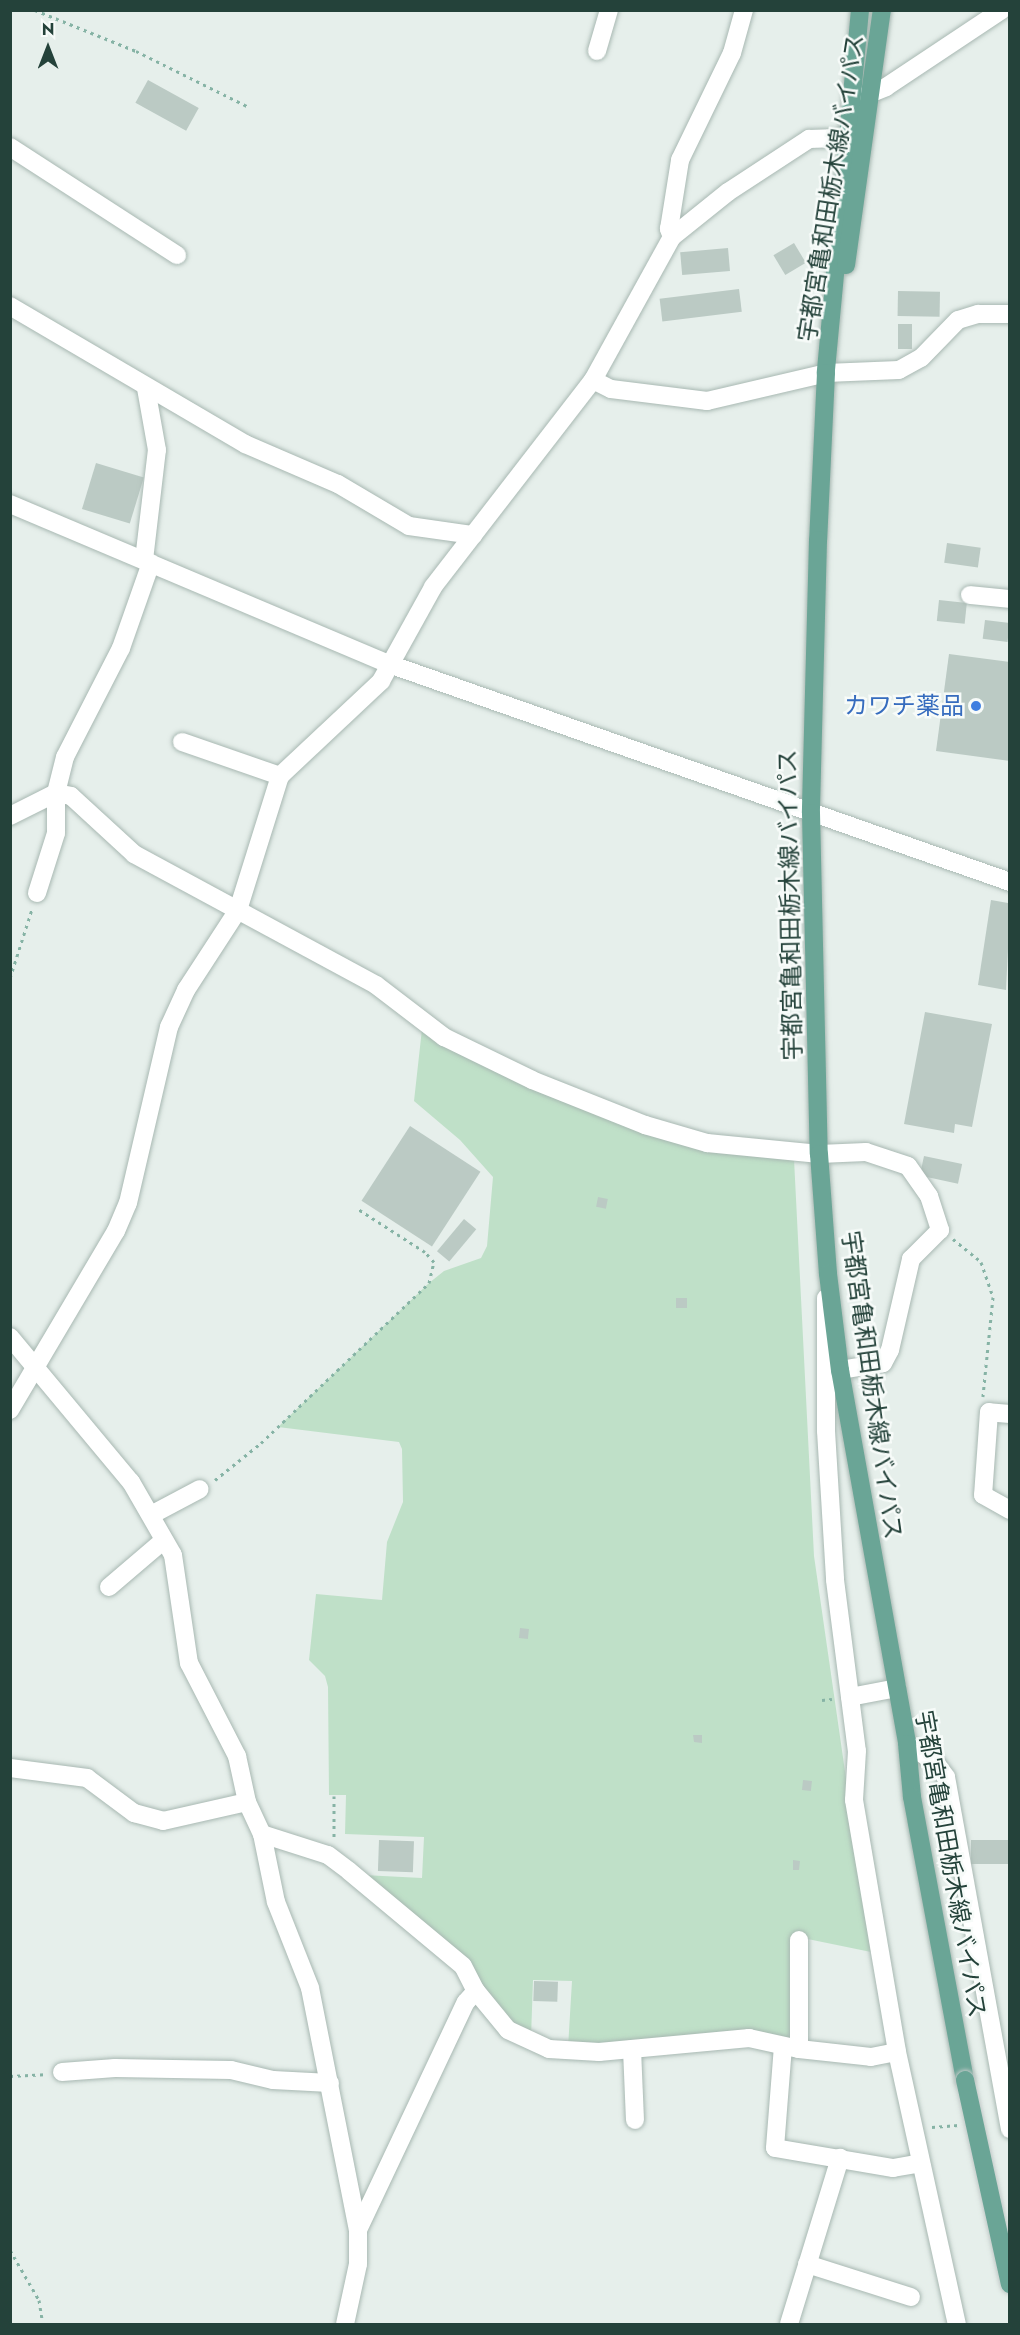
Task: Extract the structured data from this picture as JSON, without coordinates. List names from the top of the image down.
{
  "streets": {
    "main road": ["宇都宮亀和田栃木線バイパス"]
  },
  "places": ["カワチ薬品"],
  "north": "top"
}
